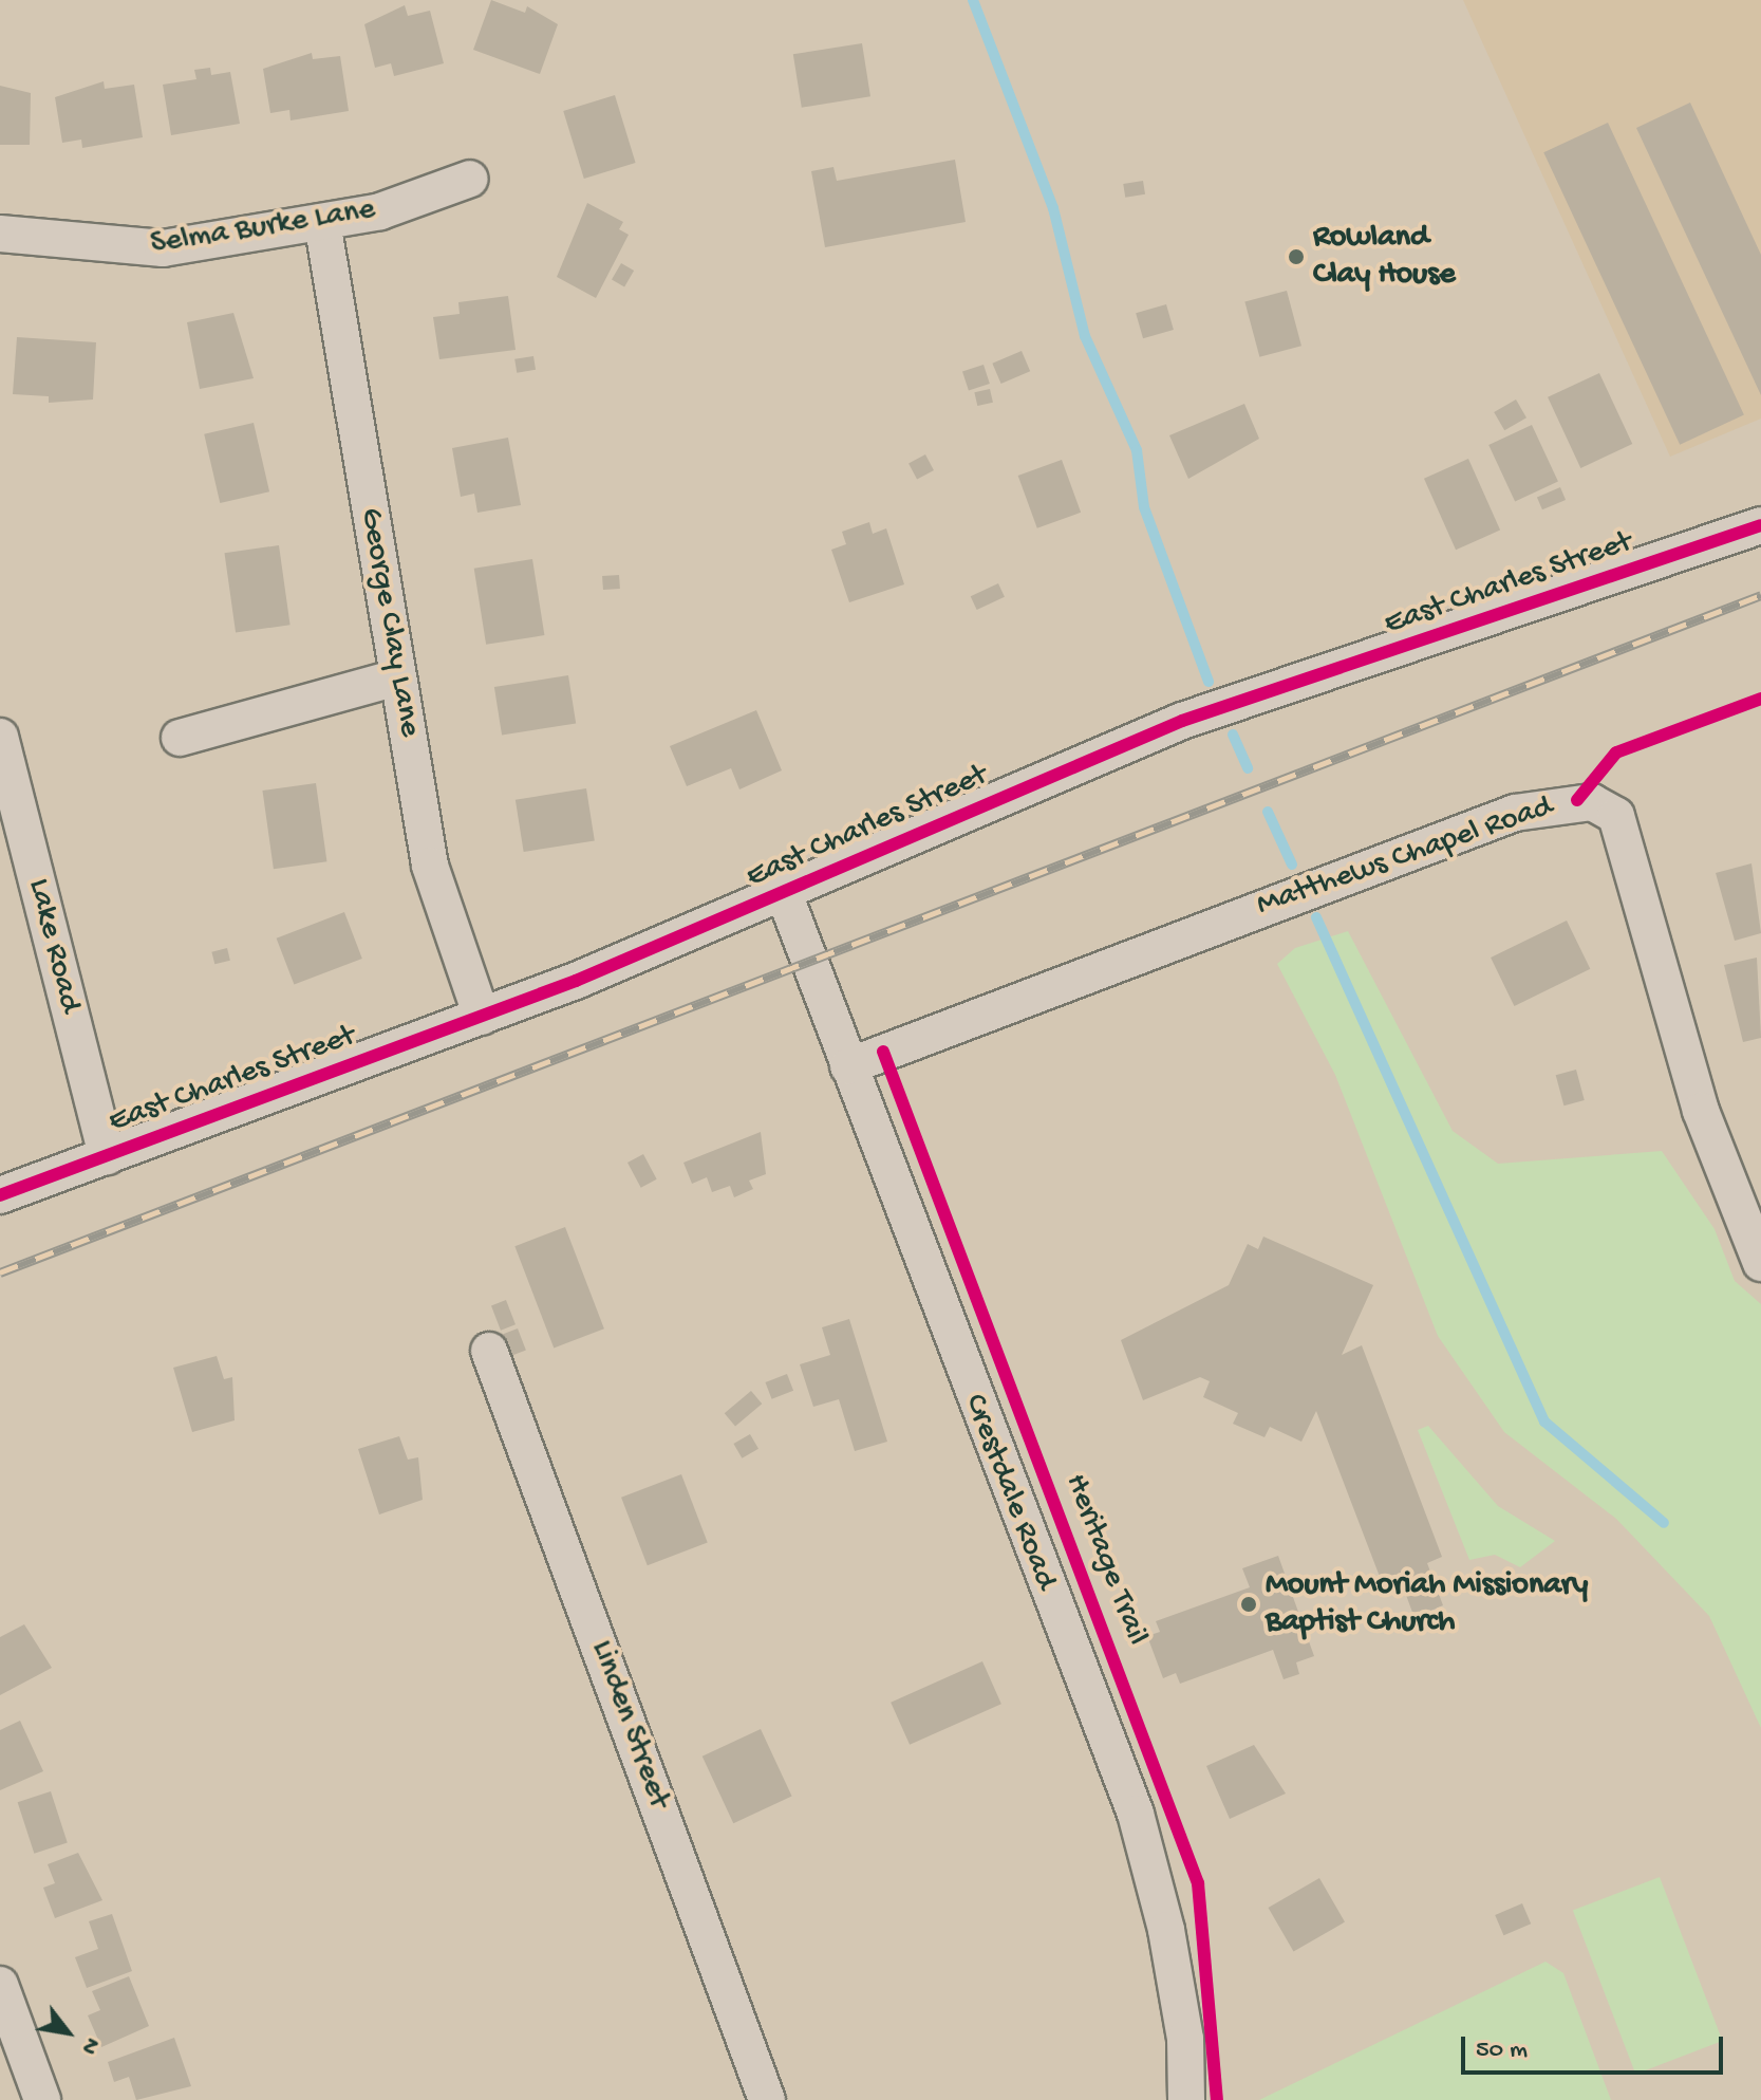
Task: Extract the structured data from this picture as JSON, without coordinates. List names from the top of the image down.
{
  "streets": {
    "street": [
      "Selma Burke Lane",
      "East Charles Street",
      "George Clay Lane",
      "Matthews Chapel Road",
      "Lake Road",
      "Crestdale Road",
      "Linden Street"
    ],
    "cycle path": ["Heritage Trail"]
  },
  "crossings": [
    ["Selma Burke Lane", "George Clay Lane"],
    ["East Charles Street", "George Clay Lane"],
    ["East Charles Street", "Lake Road"],
    ["East Charles Street", "Crestdale Road"],
    ["Matthews Chapel Road", "Crestdale Road"]
  ],
  "places": ["Rowland Clay House", "Mount Moriah Missionary Baptist Church"],
  "scale_bar": "50 m",
  "north": "bottom right"
}
